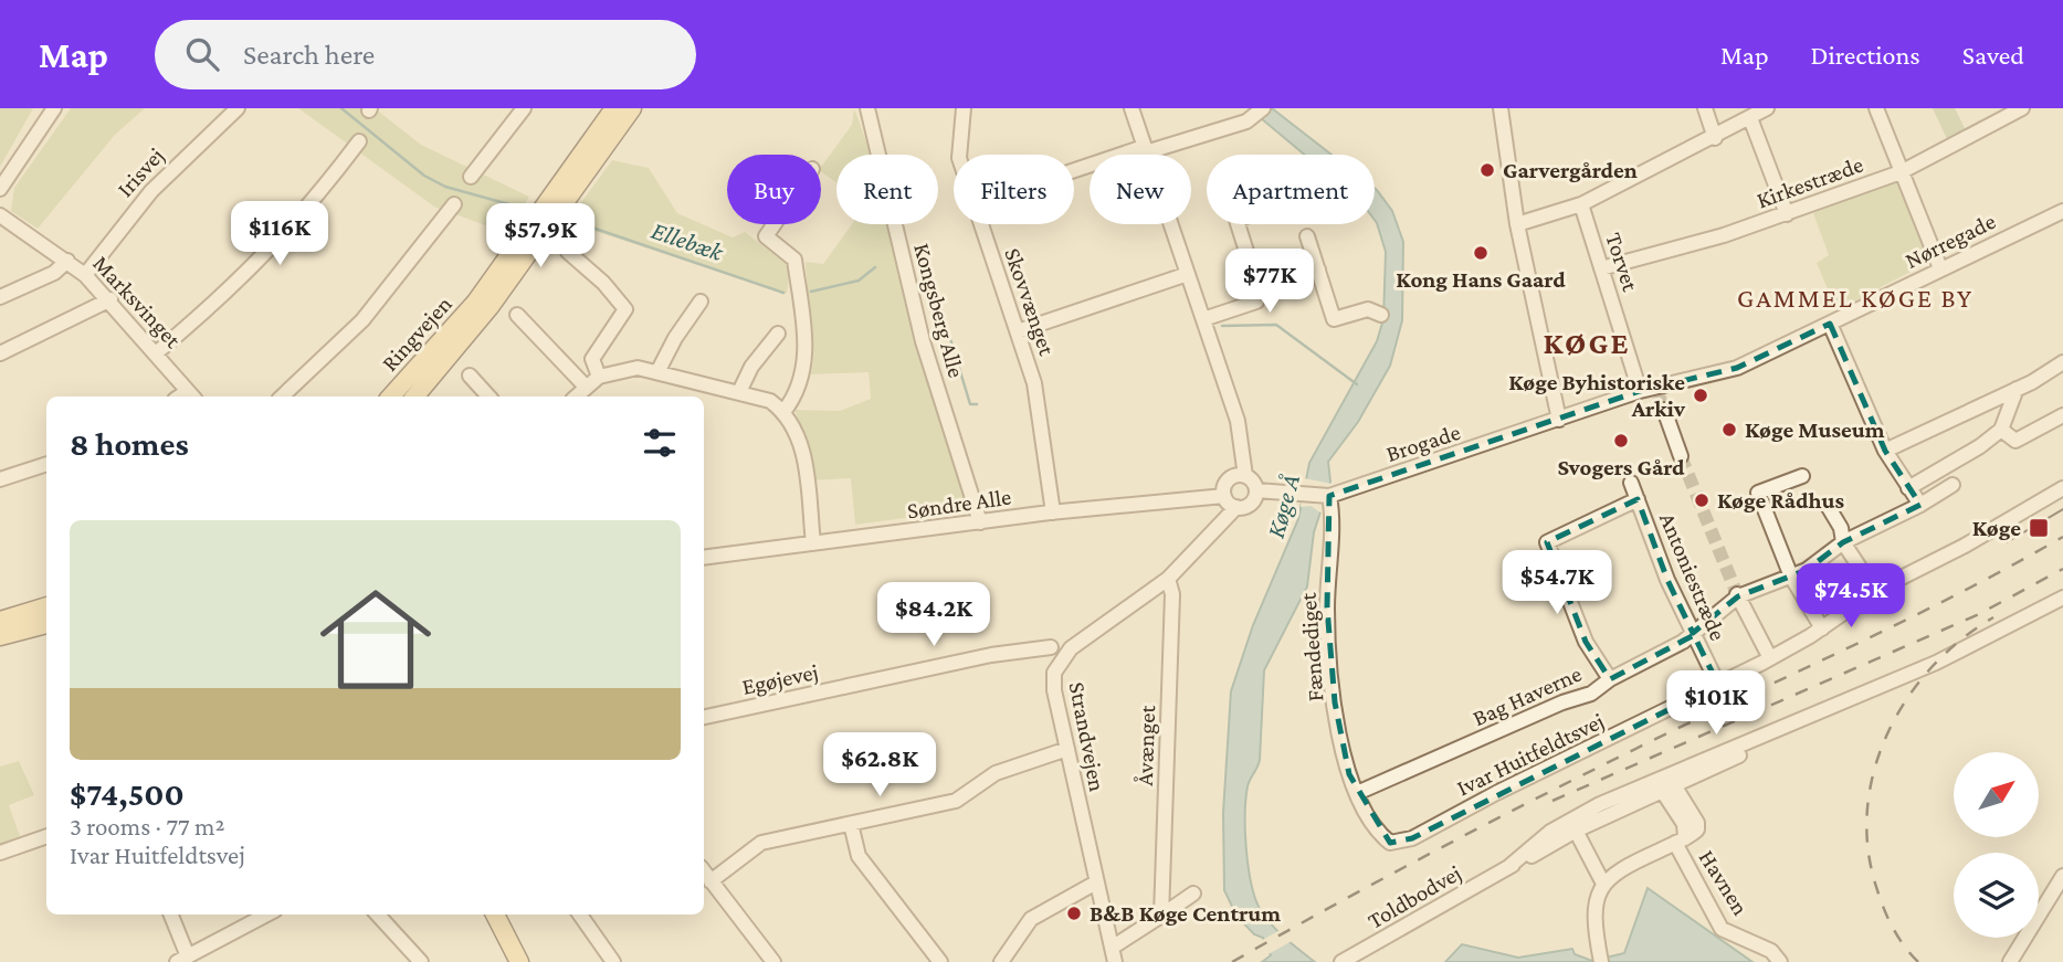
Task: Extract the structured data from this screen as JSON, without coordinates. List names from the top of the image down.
{
  "streets": {
    "main road": ["Ringvejen"],
    "street": [
      "Irisvej",
      "Kirkestræde",
      "Nørregade",
      "Torvet",
      "Marksvinget",
      "Skovvænget",
      "Kongsberg Alle",
      "Brogade",
      "Søndre Alle",
      "Antoniestræde",
      "Fændediget",
      "Egøjevej",
      "Bag Haverne",
      "Strandvejen",
      "Åvænget",
      "Ivar Huitfeldtsvej",
      "Havnen",
      "Toldbodvej"
    ]
  },
  "crossings": [
    ["Irisvej", "Marksvinget"],
    ["Kirkestræde", "Torvet"],
    ["Nørregade", "Torvet"],
    ["Skovvænget", "Søndre Alle"],
    ["Kongsberg Alle", "Søndre Alle"],
    ["Brogade", "Søndre Alle"],
    ["Brogade", "Fændediget"],
    ["Brogade", "Strandvejen"],
    ["Søndre Alle", "Strandvejen"],
    ["Antoniestræde", "Bag Haverne"],
    ["Antoniestræde", "Ivar Huitfeldtsvej"],
    ["Fændediget", "Bag Haverne"],
    ["Fændediget", "Ivar Huitfeldtsvej"],
    ["Bag Haverne", "Ivar Huitfeldtsvej"],
    ["Strandvejen", "Åvænget"],
    ["Havnen", "Toldbodvej"]
  ],
  "districts": ["GAMMEL KØGE BY", "KØGE"],
  "water": ["Ellebæk", "Køge Å"],
  "places": {
    "other": [
      "Garvergården",
      "Kong Hans Gaard",
      "Køge Byhistoriske Arkiv",
      "Køge Museum",
      "Svogers Gård",
      "Køge Rådhus",
      "B&B Køge Centrum"
    ],
    "transit": ["Køge"]
  },
  "north": "top right",
  "page": {
    "header": "Map",
    "search": "Search here",
    "nav": ["Map", "Directions", "Saved"],
    "chip": [
      "Buy",
      "Rent",
      "Filters",
      "New",
      "Apartment"
    ],
    "price": [
      "$116K",
      "$57.9K",
      "$77K",
      "$54.7K",
      "$74.5K",
      "$84.2K",
      "$101K",
      "$62.8K"
    ],
    "heading": "8 homes",
    "list": [
      {
        "name": "$74,500",
        "note": "3 rooms · 77 m² · Ivar Huitfeldtsvej"
      }
    ]
  }
}
